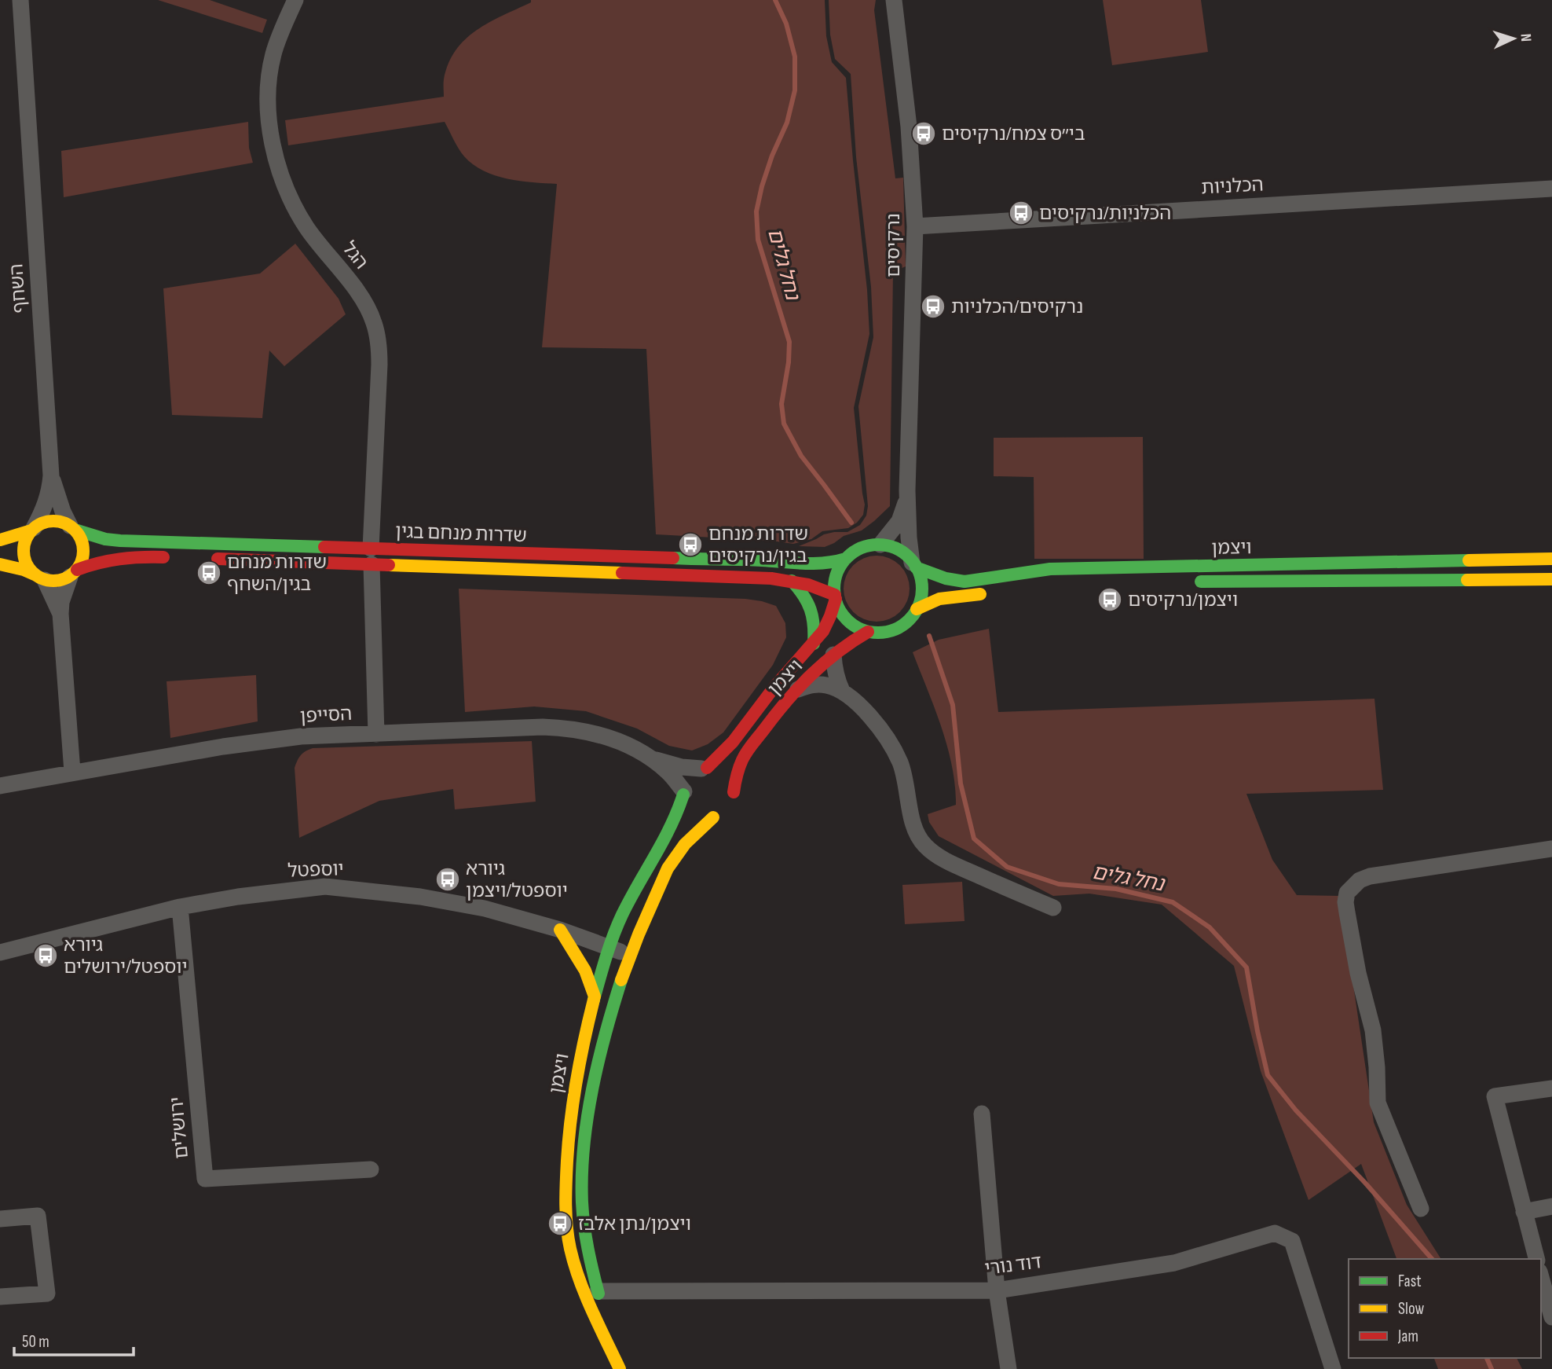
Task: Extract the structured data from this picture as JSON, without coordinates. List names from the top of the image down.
{
  "streets": {
    "street": [
      "הכלניות",
      "נרקיסים",
      "הגל",
      "השחף",
      "שדרות מנחם בגין",
      "ויצמן",
      "הסייפן",
      "יוספטל",
      "ירושלים",
      "דוד נורי"
    ]
  },
  "crossings": [
    ["הכלניות", "נרקיסים"],
    ["נרקיסים", "שדרות מנחם בגין"],
    ["נרקיסים", "ויצמן"],
    ["הגל", "שדרות מנחם בגין"],
    ["הגל", "הסייפן"],
    ["השחף", "שדרות מנחם בגין"],
    ["שדרות מנחם בגין", "ויצמן"],
    ["ויצמן", "הסייפן"],
    ["ויצמן", "יוספטל"],
    ["ויצמן", "דוד נורי"],
    ["יוספטל", "ירושלים"]
  ],
  "water": ["נחל גלים"],
  "places": {
    "bus stop": [
      "בי״ס צמח/נרקיסים",
      "הכלניות/נרקיסים",
      "נרקיסים/הכלניות",
      "שדרות מנחם בגין/נרקיסים",
      "שדרות מנחם בגין/השחף",
      "ויצמן/נרקיסים",
      "גיורא יוספטל/ויצמן",
      "גיורא יוספטל/ירושלים",
      "ויצמן/נתן אלבז"
    ]
  },
  "legend": ["Fast", "Slow", "Jam"],
  "scale_bar": "50 m",
  "north": "right"
}
